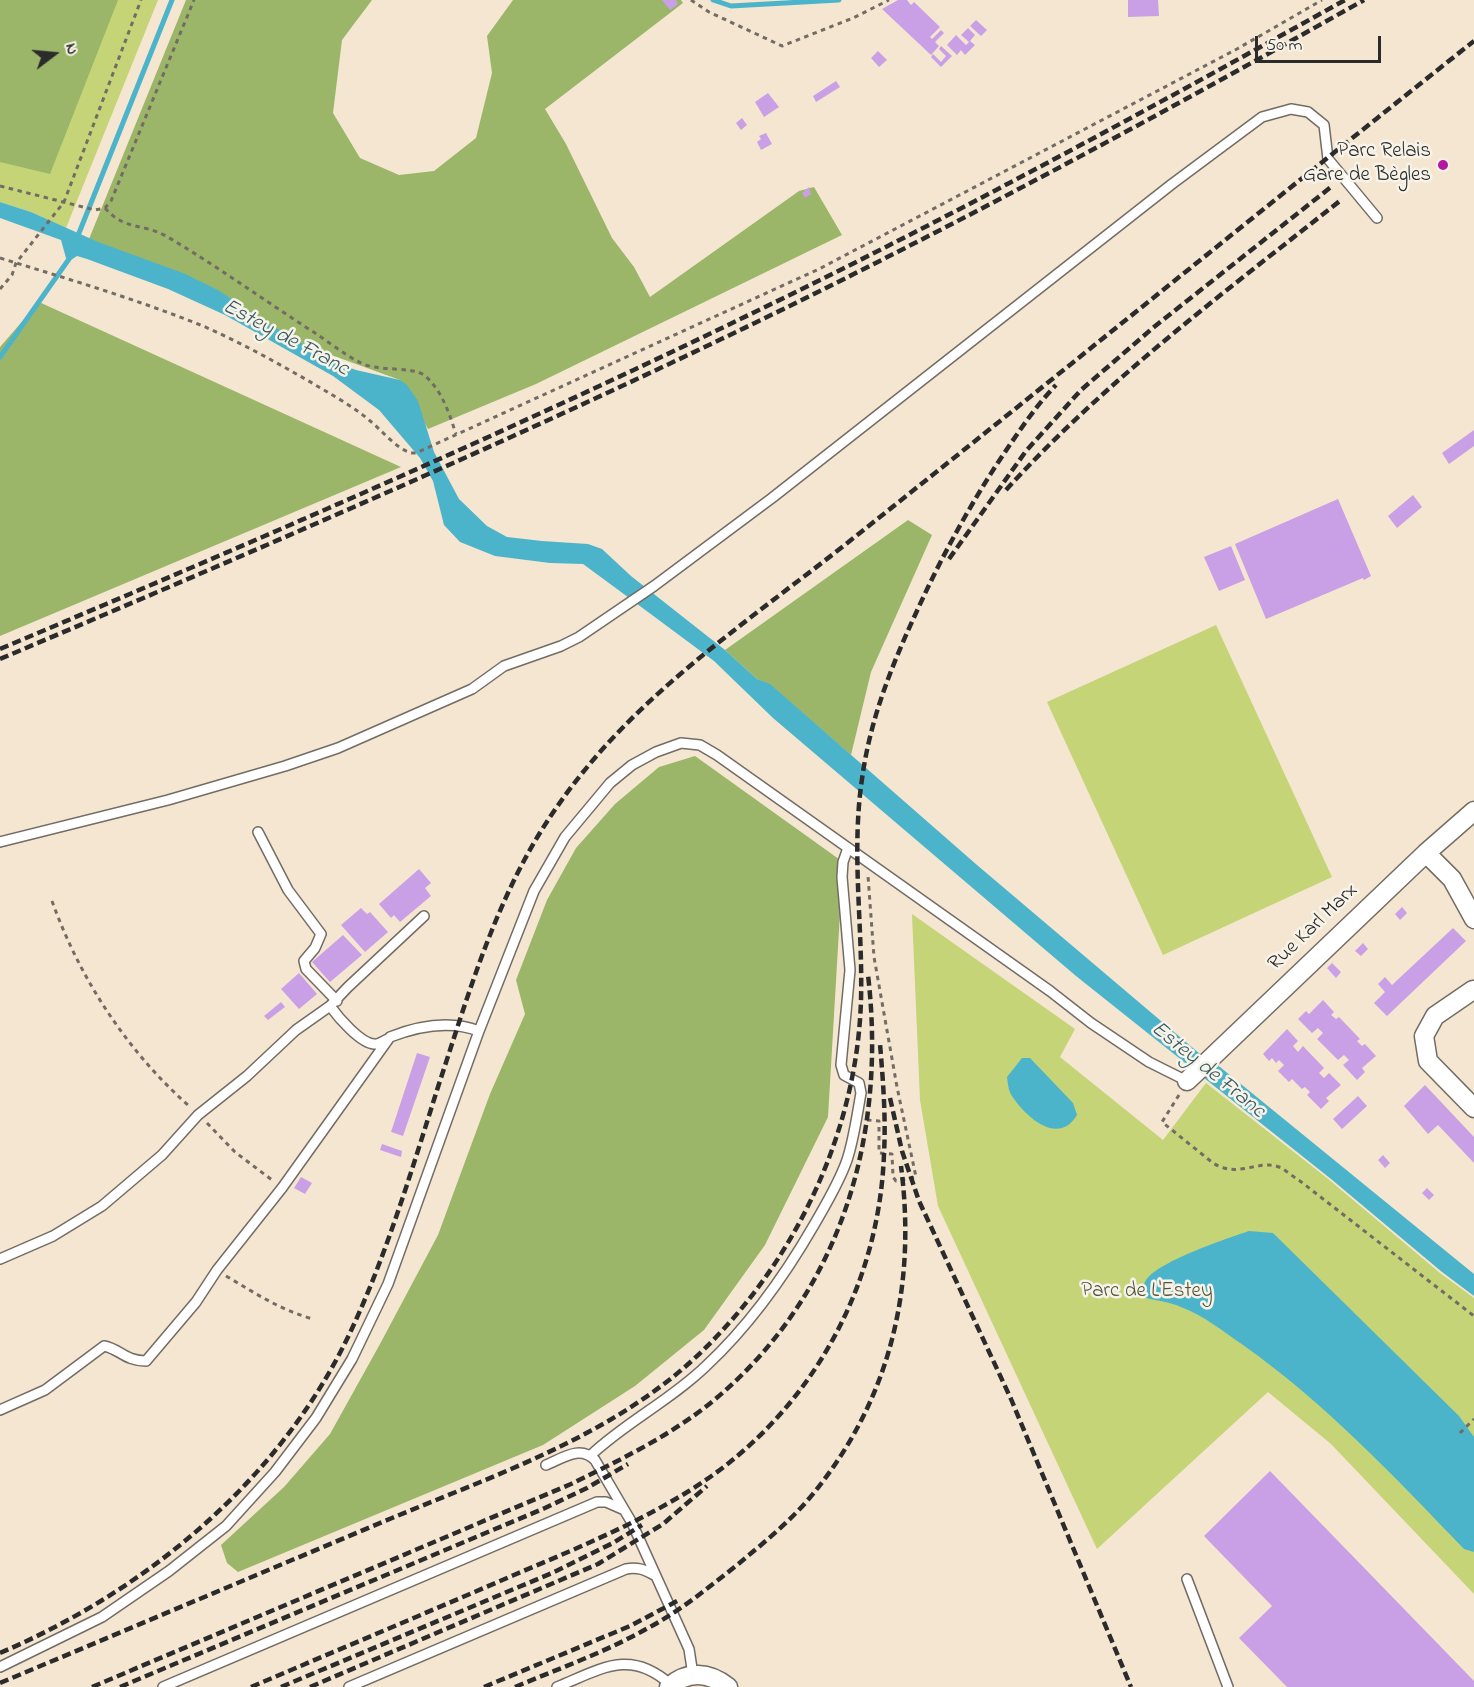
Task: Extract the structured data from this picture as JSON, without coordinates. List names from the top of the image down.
{
  "streets": {
    "street": ["Rue Karl Marx"]
  },
  "water": ["Estey de Franc"],
  "parks": ["Parc de L'Estey"],
  "places": ["Parc Relais Gare de Bègles"],
  "scale_bar": "50 m",
  "north": "right"
}
